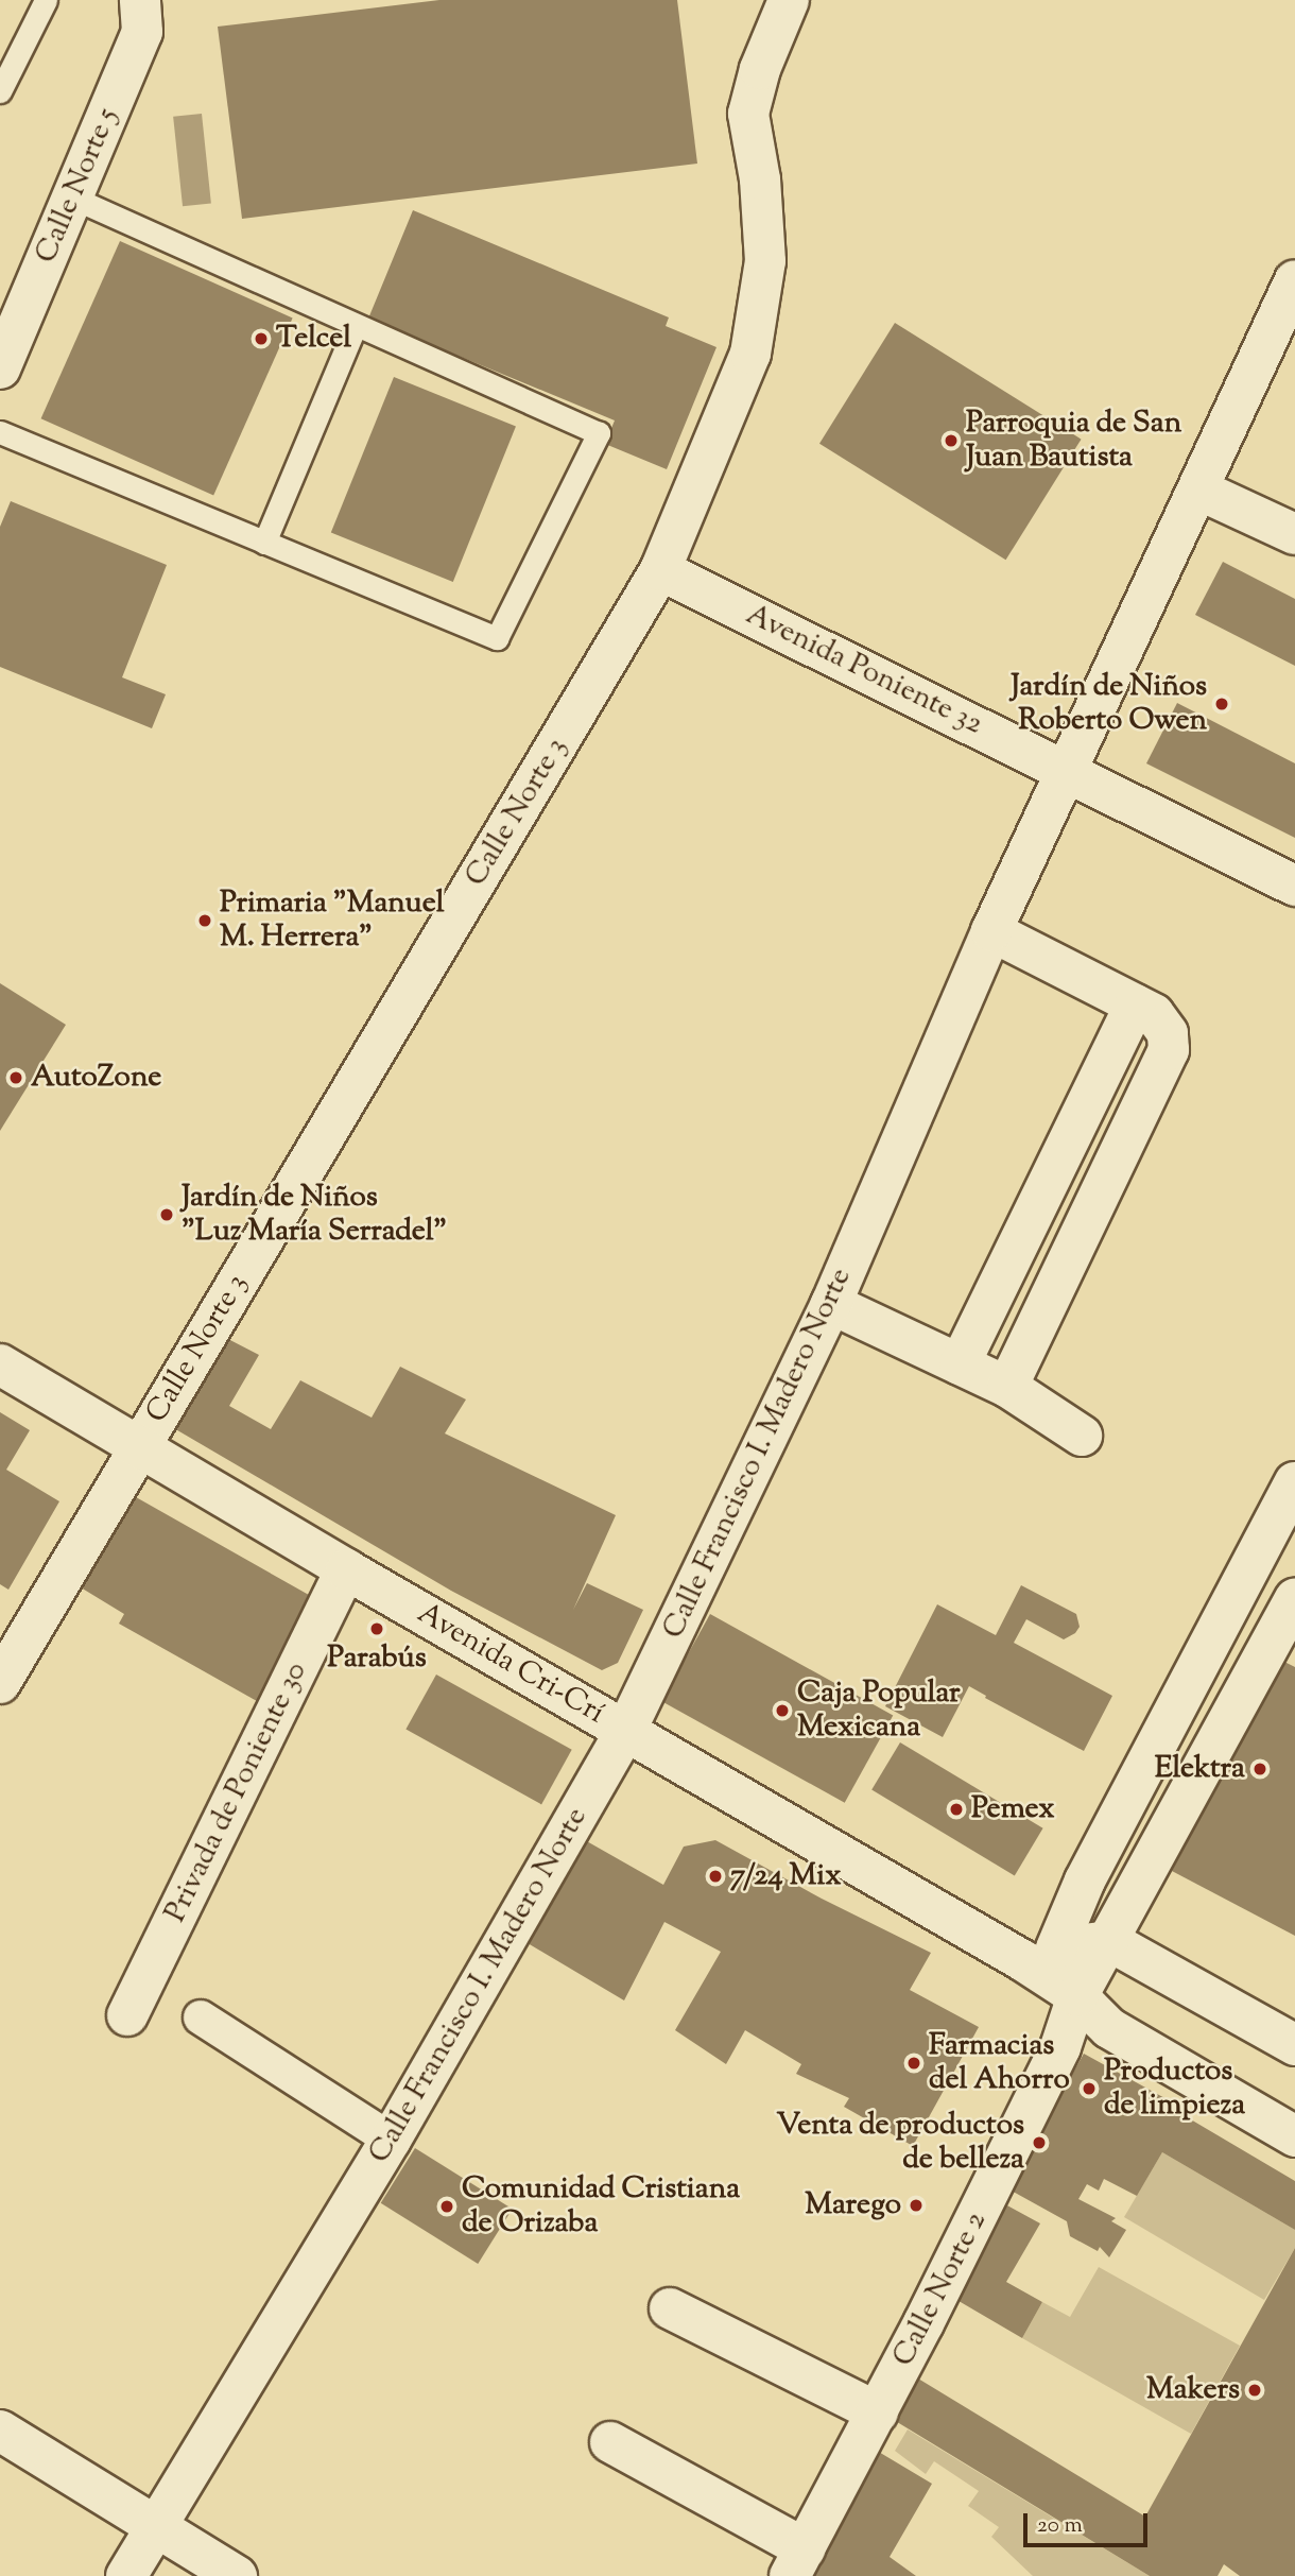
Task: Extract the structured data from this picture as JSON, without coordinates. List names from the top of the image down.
{
  "streets": {
    "street": [
      "Calle Norte 5",
      "Avenida Poniente 32",
      "Calle Norte 3",
      "Calle Francisco I. Madero Norte",
      "Avenida Cri-Crí",
      "Privada de Poniente 30",
      "Calle Norte 2"
    ]
  },
  "crossings": [
    ["Avenida Poniente 32", "Calle Norte 3"],
    ["Avenida Poniente 32", "Calle Francisco I. Madero Norte"],
    ["Calle Norte 3", "Avenida Cri-Crí"],
    ["Calle Francisco I. Madero Norte", "Avenida Cri-Crí"],
    ["Avenida Cri-Crí", "Privada de Poniente 30"]
  ],
  "places": [
    "Telcel",
    "Parroquia de San Juan Bautista",
    "Jardín de Niños Roberto Owen",
    "Primaria \"Manuel M. Herrera\"",
    "AutoZone",
    "Jardín de Niños \"Luz María Serradel\"",
    "Parabús",
    "Caja Popular Mexicana",
    "Elektra",
    "Pemex",
    "7/24 Mix",
    "Farmacias del Ahorro",
    "Productos de limpieza",
    "Venta de productos de belleza",
    "Marego",
    "Comunidad Cristiana de Orizaba",
    "Makers"
  ],
  "scale_bar": "20 m"
}
